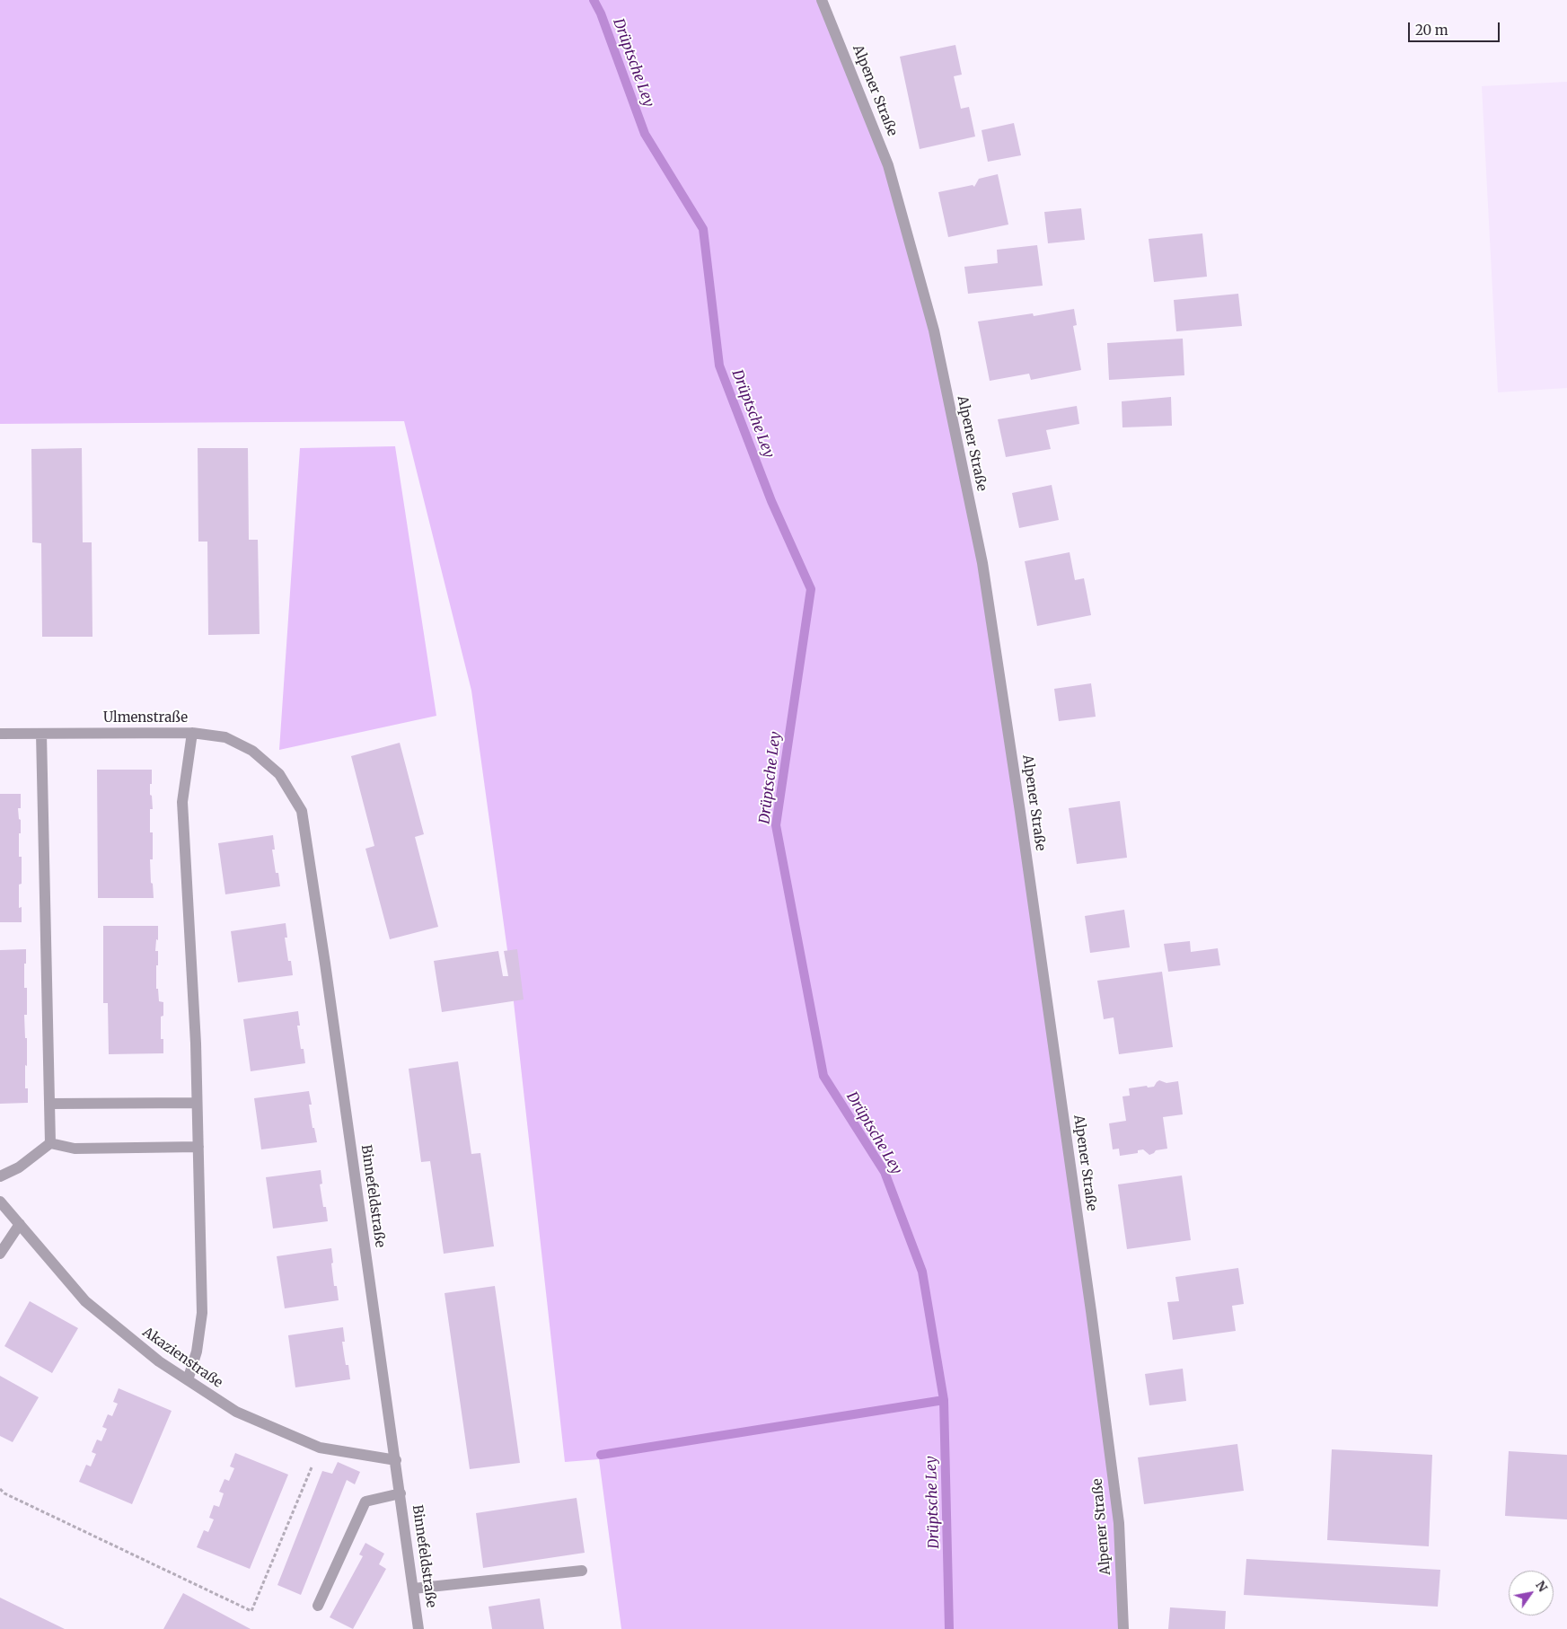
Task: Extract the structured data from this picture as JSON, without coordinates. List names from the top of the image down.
{
  "streets": {
    "street": [
      "Alpener Straße",
      "Ulmenstraße",
      "Binnefeldstraße",
      "Akazienstraße"
    ]
  },
  "crossings": [
    ["Ulmenstraße", "Binnefeldstraße"],
    ["Binnefeldstraße", "Akazienstraße"]
  ],
  "water": ["Drüptsche Ley"],
  "scale_bar": "20 m",
  "north": "top right"
}
